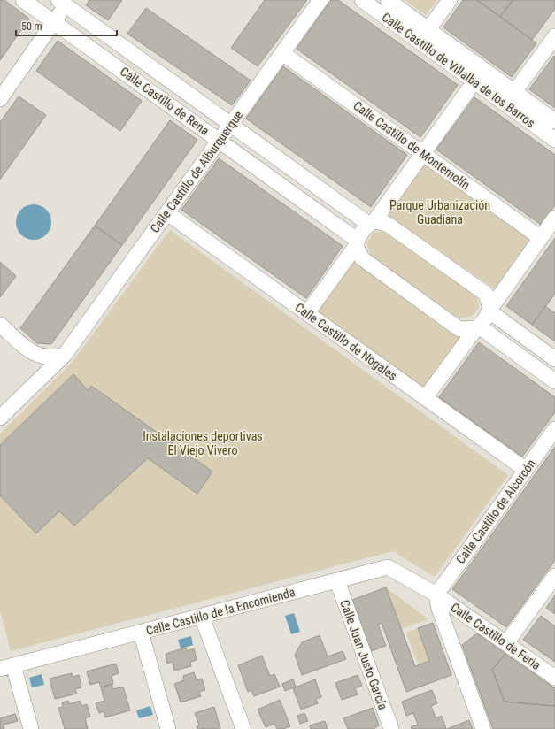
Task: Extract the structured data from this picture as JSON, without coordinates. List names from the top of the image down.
{
  "streets": {
    "street": [
      "Calle Castillo de Villalba de los Barros",
      "Calle Castillo de Rena",
      "Calle Castillo de Montemolín",
      "Calle Castillo de Alburquerque",
      "Calle Castillo de Nogales",
      "Calle Castillo de Alcorcón",
      "Calle Castillo de la Encomienda",
      "Calle Castillo de Feria",
      "Calle Juan Justo García"
    ]
  },
  "crossings": [
    ["Calle Castillo de Rena", "Calle Castillo de Alburquerque"],
    ["Calle Castillo de Montemolín", "Calle Castillo de Alburquerque"],
    ["Calle Castillo de Alburquerque", "Calle Castillo de Nogales"],
    ["Calle Castillo de Nogales", "Calle Castillo de Alcorcón"],
    ["Calle Castillo de Alcorcón", "Calle Castillo de la Encomienda"],
    ["Calle Castillo de Alcorcón", "Calle Castillo de Feria"],
    ["Calle Castillo de la Encomienda", "Calle Castillo de Feria"],
    ["Calle Castillo de la Encomienda", "Calle Juan Justo García"]
  ],
  "parks": ["Parque Urbanización Guadiana", "Instalaciones deportivas El Viejo Vivero"],
  "scale_bar": "50 m"
}
